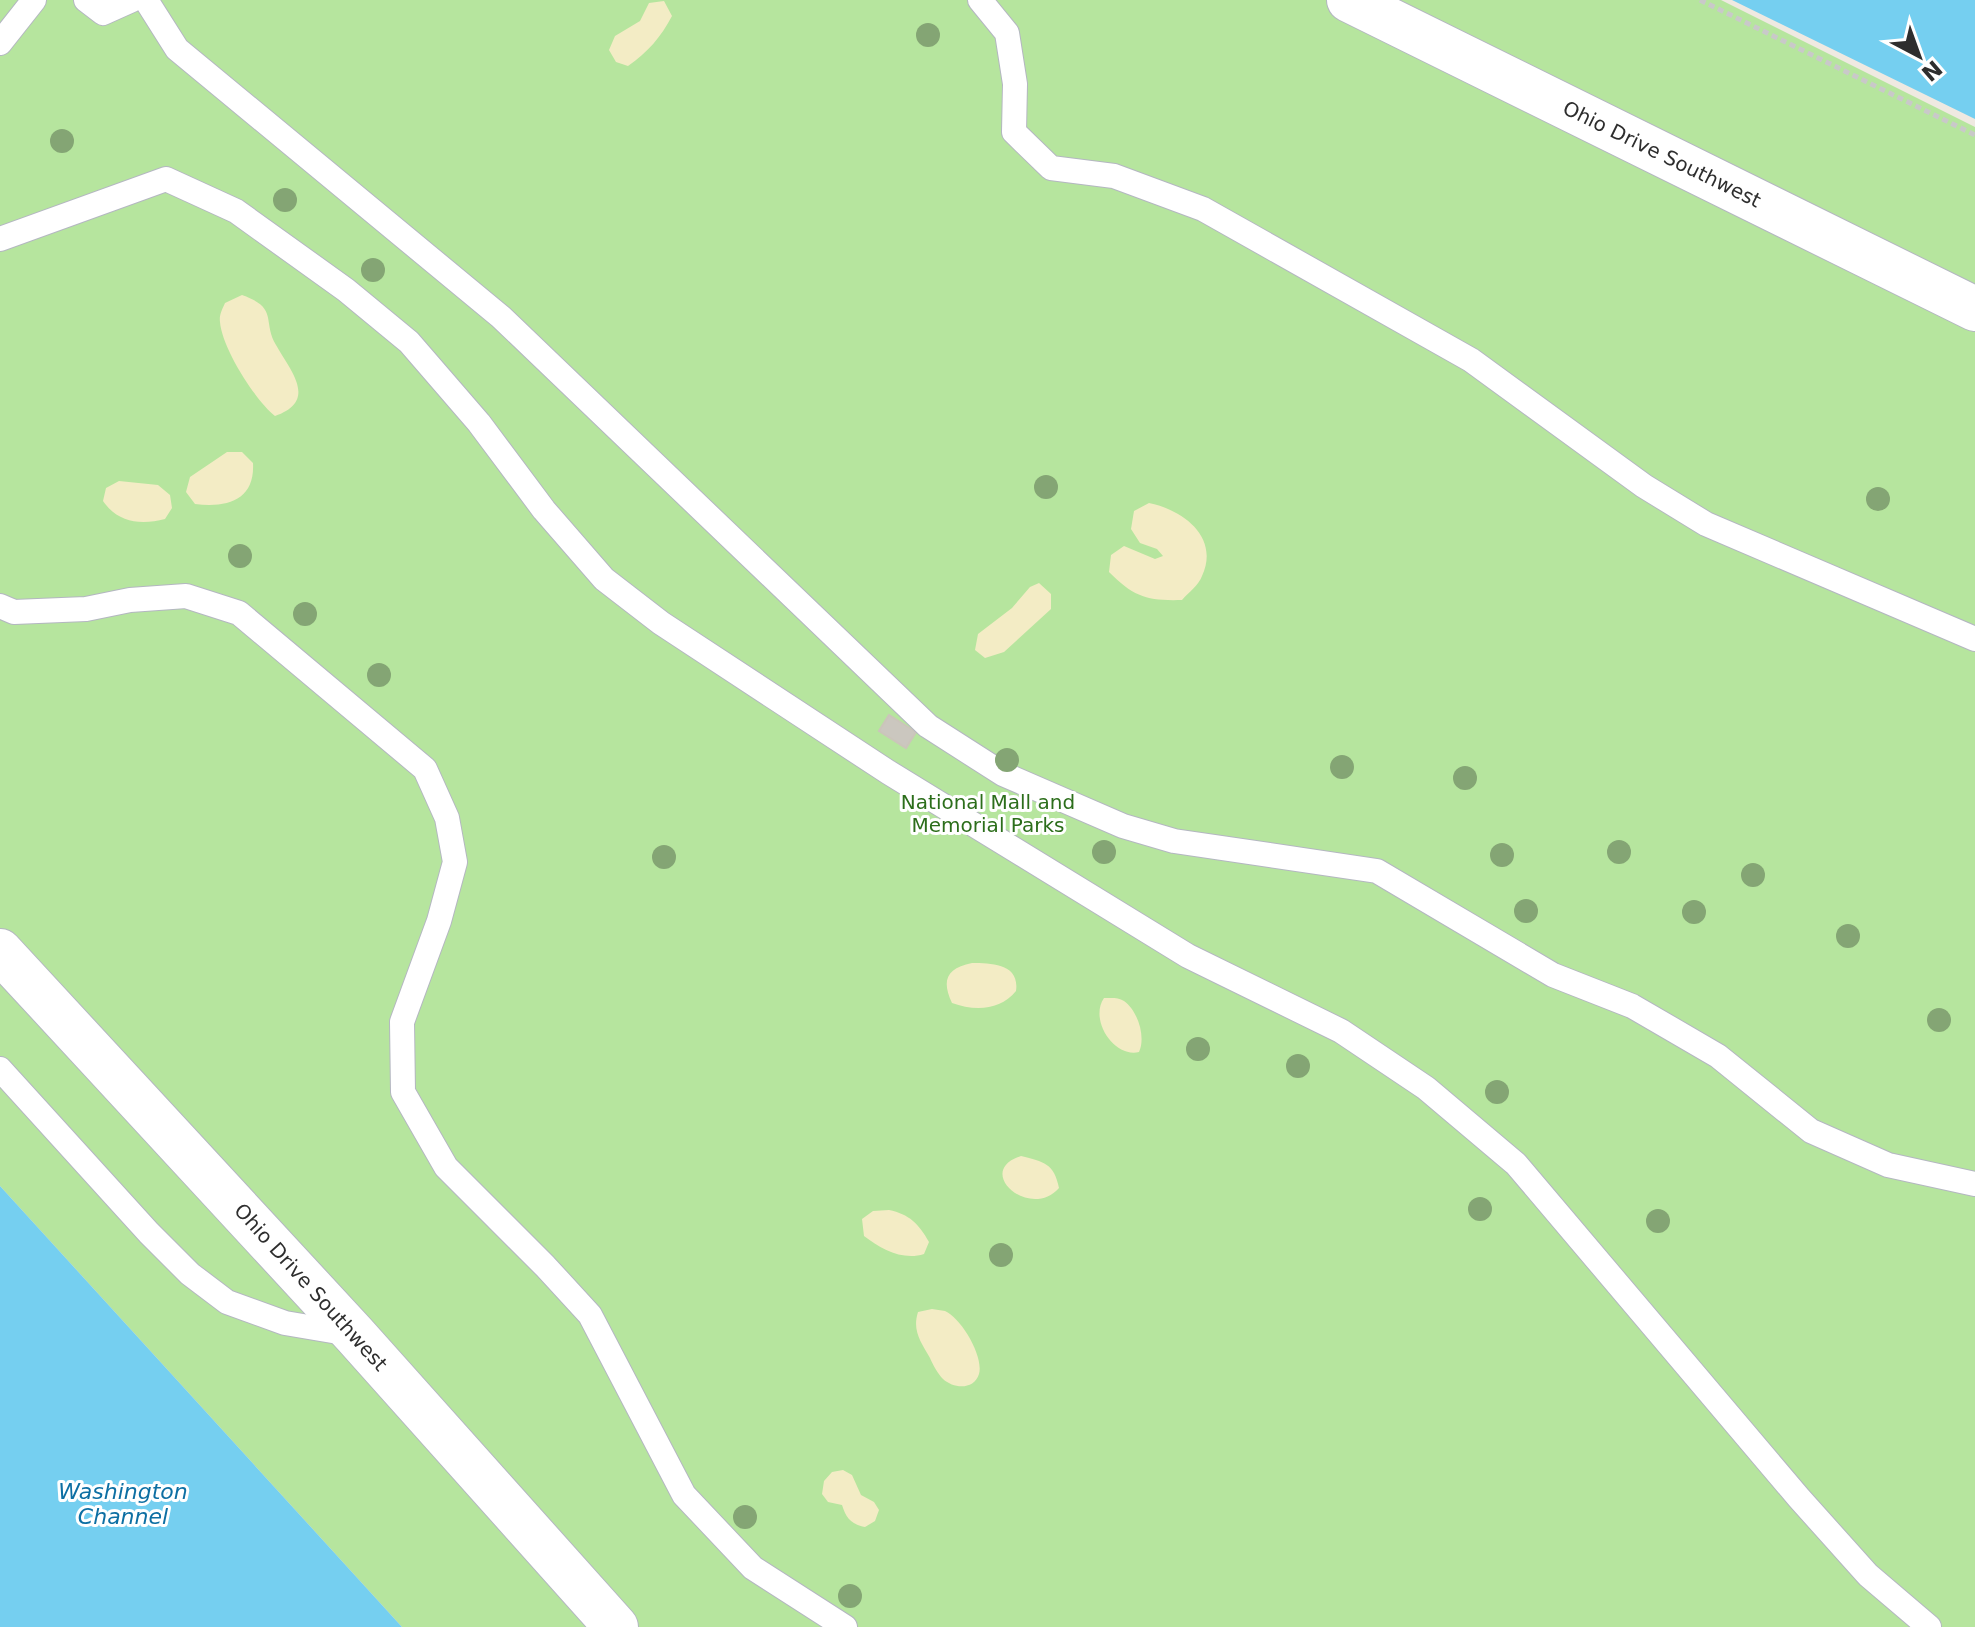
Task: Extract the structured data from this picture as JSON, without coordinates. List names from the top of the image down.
{
  "streets": {
    "street": ["Ohio Drive Southwest"]
  },
  "water": ["Washington Channel"],
  "parks": ["National Mall and Memorial Parks"],
  "north": "bottom right"
}
